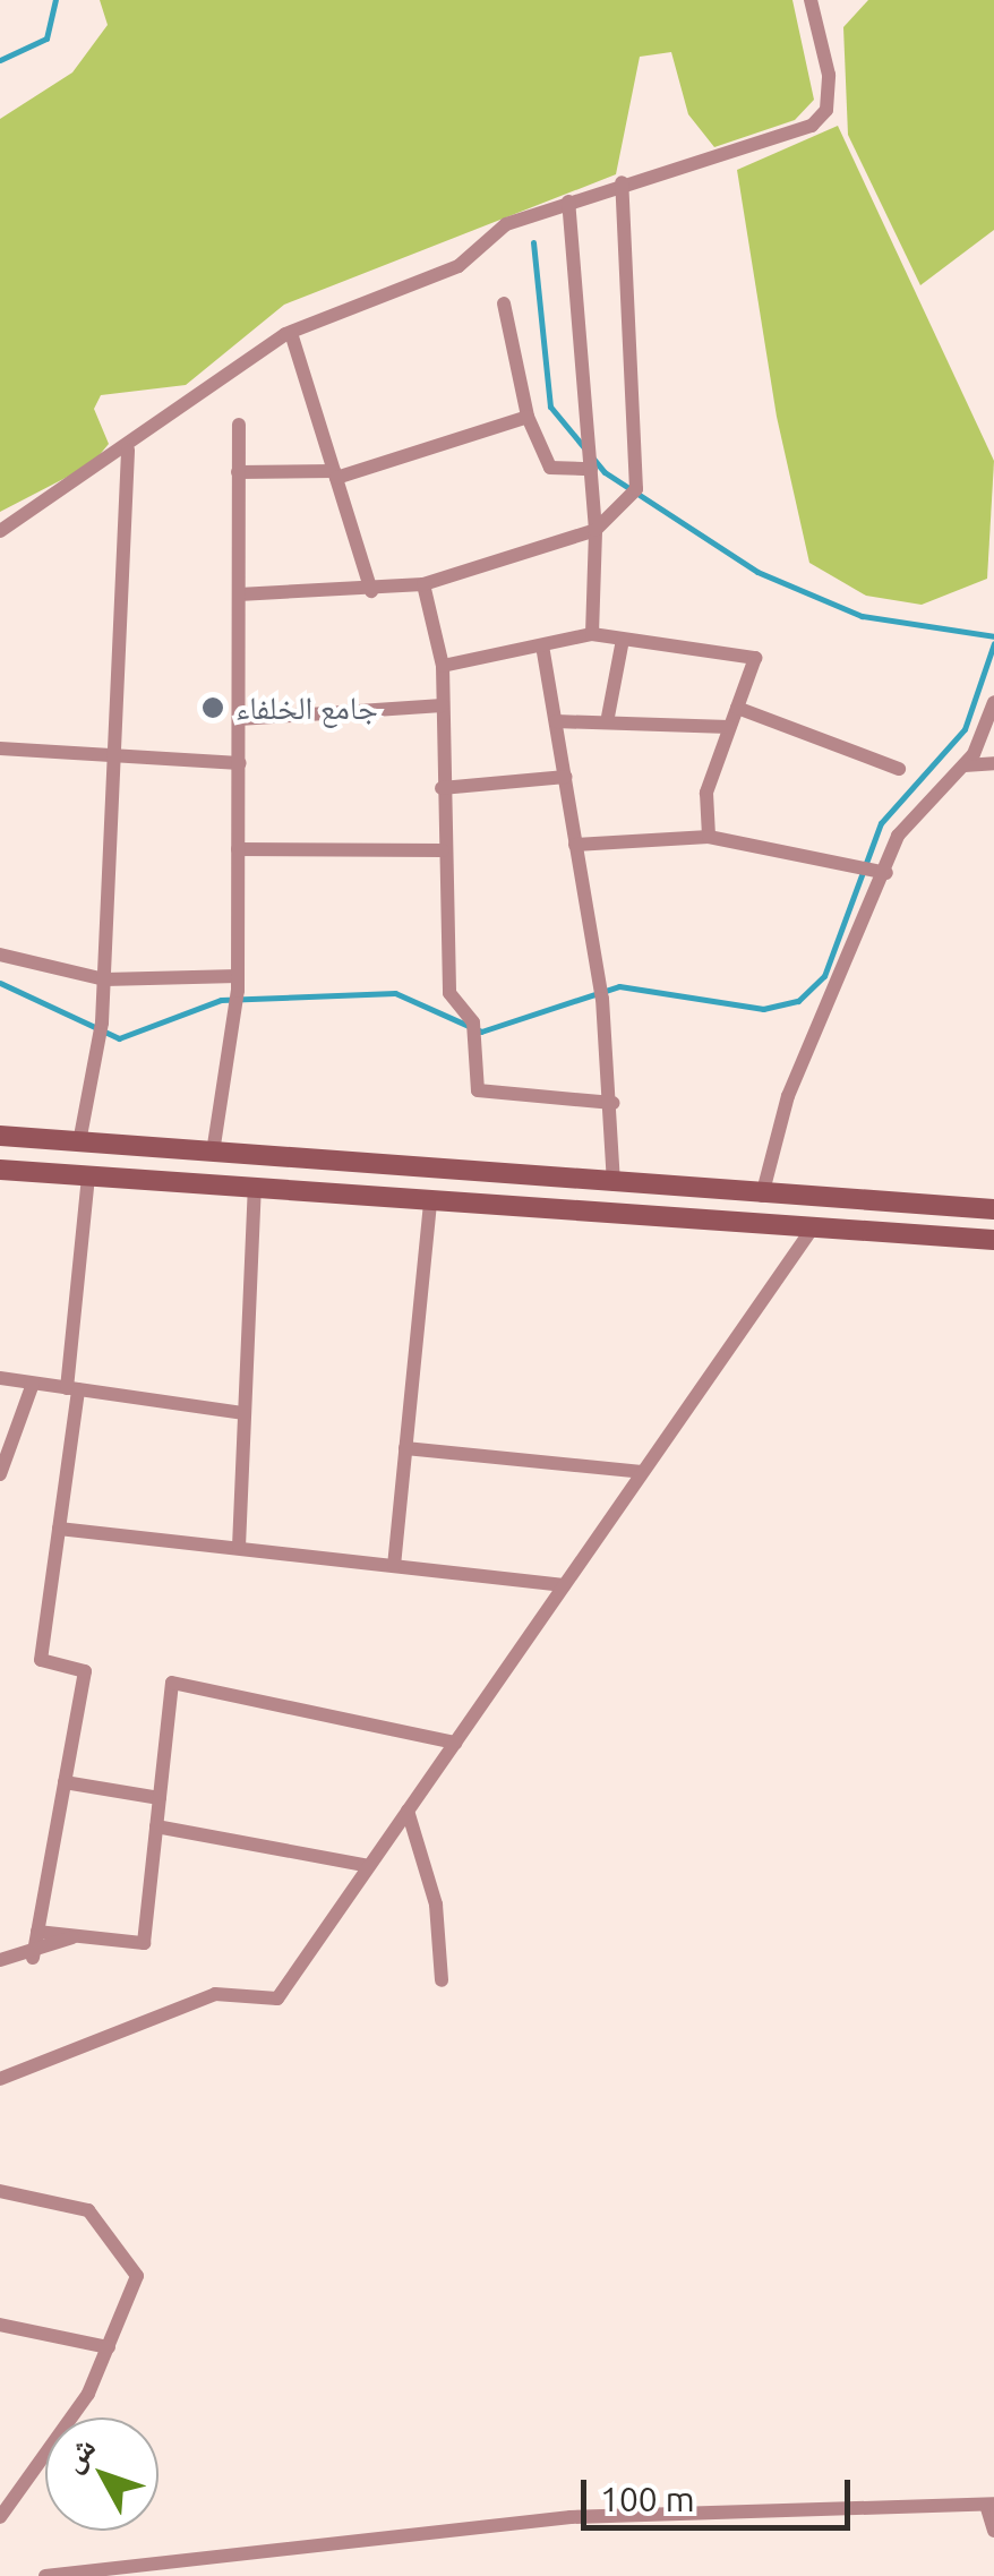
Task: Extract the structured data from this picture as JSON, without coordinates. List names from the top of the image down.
{
  "places": ["جامع الخلفاء"],
  "scale_bar": "100 m",
  "north": "top left"
}
